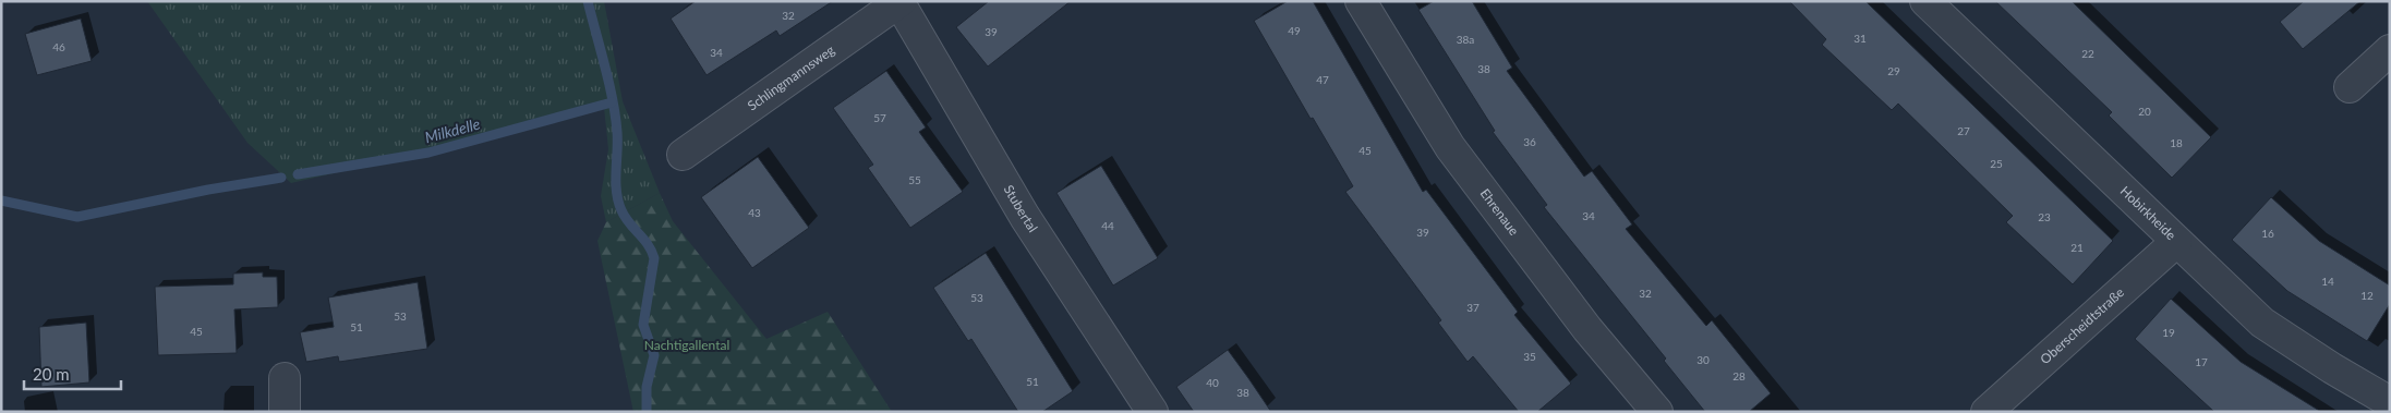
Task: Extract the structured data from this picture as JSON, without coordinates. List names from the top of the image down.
{
  "streets": {
    "street": [
      "Schlingmannsweg",
      "Stubertal",
      "Ehrenaue",
      "Hobirkheide",
      "Oberscheidtstraße"
    ]
  },
  "crossings": [
    ["Schlingmannsweg", "Stubertal"],
    ["Hobirkheide", "Oberscheidtstraße"]
  ],
  "water": ["Milkdelle"],
  "parks": ["Nachtigallental"],
  "house_numbers": [
    "32",
    "49",
    "39",
    "31",
    "38a",
    "46",
    "34",
    "22",
    "38",
    "29",
    "47",
    "20",
    "57",
    "27",
    "36",
    "18",
    "45",
    "25",
    "55",
    "43",
    "34",
    "23",
    "44",
    "39",
    "16",
    "21",
    "14",
    "32",
    "12",
    "53",
    "37",
    "53",
    "51",
    "45",
    "19",
    "35",
    "30",
    "17",
    "28",
    "51",
    "40",
    "38"
  ],
  "scale_bar": "20 m"
}
